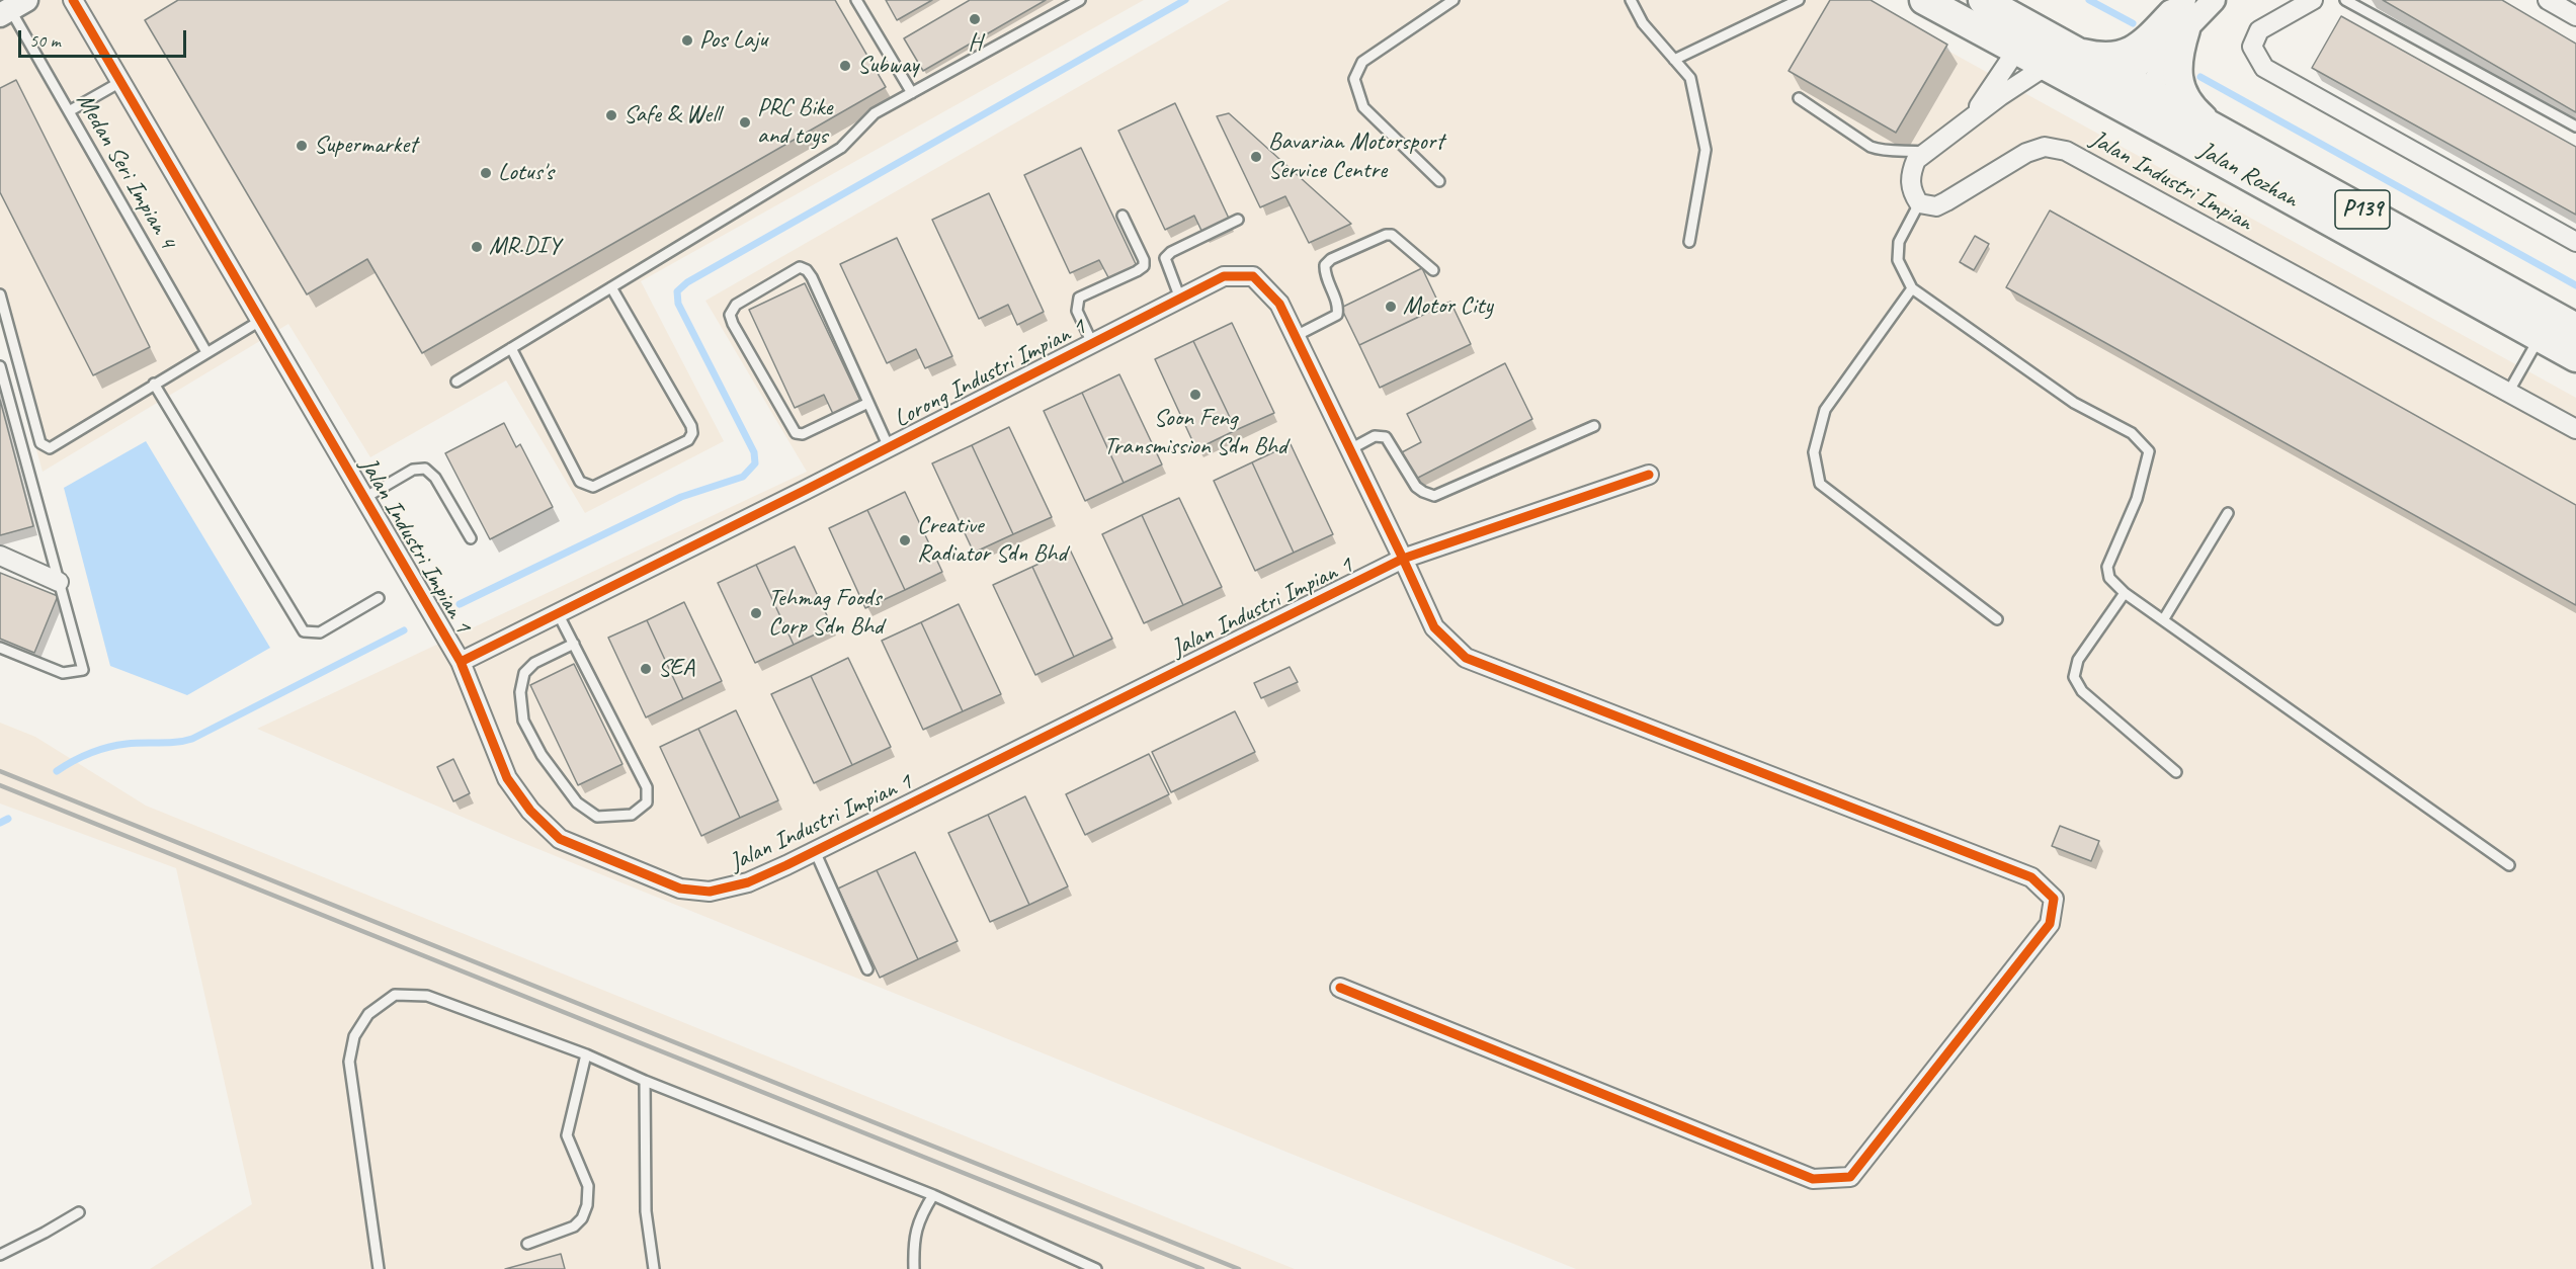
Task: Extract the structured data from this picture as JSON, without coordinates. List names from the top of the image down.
{
  "streets": {
    "main road": ["Jalan Rozhan", "P139"],
    "street": ["Jalan Industri Impian", "Lorong Industri Impian 1", "Jalan Industri Impian 1"],
    "lane": ["Medan Seri Impian 4"]
  },
  "crossings": [
    ["Lorong Industri Impian 1", "Jalan Industri Impian 1"]
  ],
  "places": [
    "H",
    "Pos Laju",
    "Subway",
    "Safe & Well",
    "PRC Bike and toys",
    "Supermarket",
    "Bavarian Motorsport Service Centre",
    "Lotus's",
    "MR.DIY",
    "Motor City",
    "Soon Feng Transmission Sdn Bhd",
    "Creative Radiator Sdn Bhd",
    "Tehmag Foods Corp Sdn Bhd",
    "SEA"
  ],
  "scale_bar": "50 m"
}
